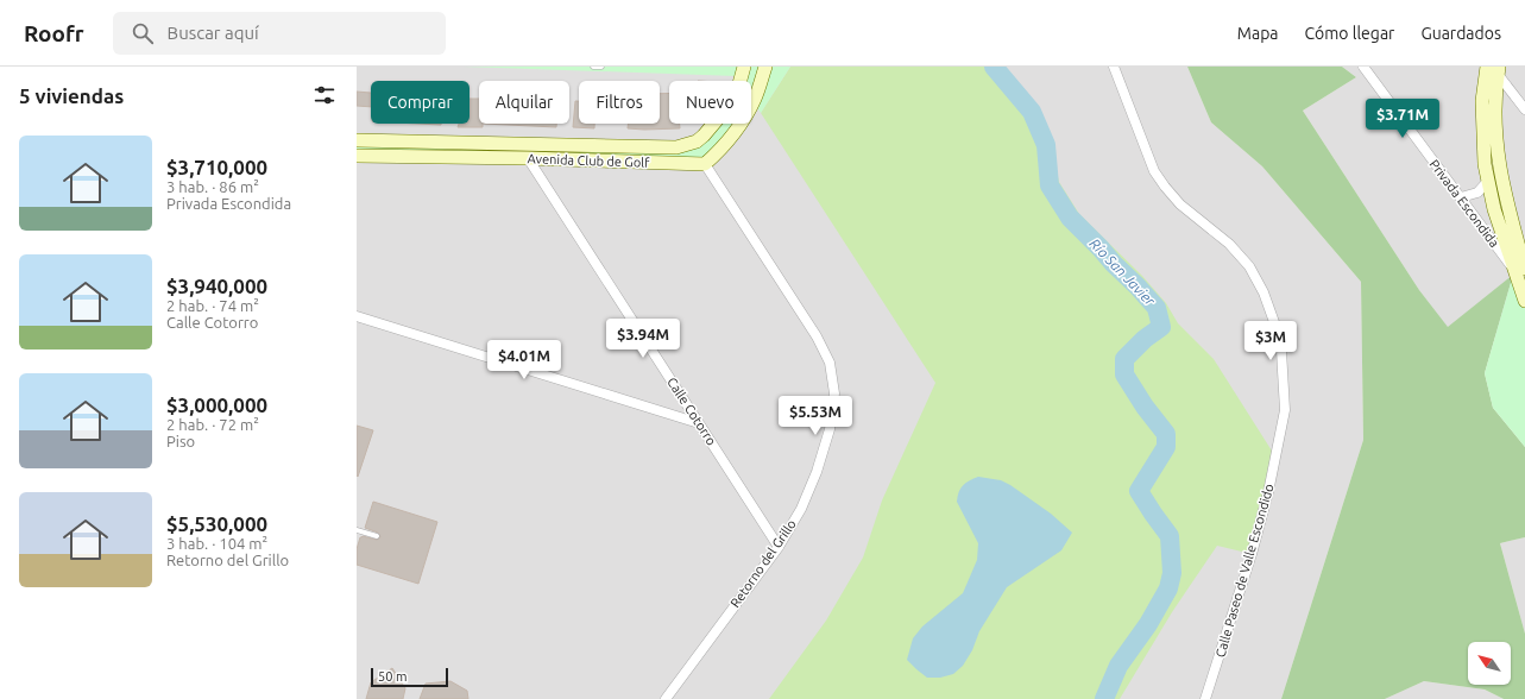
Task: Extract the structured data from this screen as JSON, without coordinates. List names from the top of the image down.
{
  "streets": {
    "street": [
      "Avenida Club de Golf",
      "Privada Escondida",
      "Calle Cotorro",
      "Retorno del Grillo",
      "Calle Paseo de Valle Escondido"
    ]
  },
  "crossings": [
    ["Avenida Club de Golf", "Calle Cotorro"],
    ["Avenida Club de Golf", "Retorno del Grillo"],
    ["Calle Cotorro", "Retorno del Grillo"]
  ],
  "water": ["Río San Javier"],
  "scale_bar": "50 m",
  "north": "top left",
  "page": {
    "header": "Roofr",
    "search": "Buscar aquí",
    "nav": ["Mapa", "Cómo llegar", "Guardados"],
    "heading": "5 viviendas",
    "chip": [
      "Comprar",
      "Alquilar",
      "Filtros",
      "Nuevo"
    ],
    "price": [
      "$3.71M",
      "$3.94M",
      "$3M",
      "$4.01M",
      "$5.53M"
    ],
    "list": [
      {
        "name": "$3,710,000",
        "note": "3 hab. · 86 m² · Privada Escondida"
      },
      {
        "name": "$3,940,000",
        "note": "2 hab. · 74 m² · Calle Cotorro"
      },
      {
        "name": "$3,000,000",
        "note": "2 hab. · 72 m² · Piso"
      },
      {
        "name": "$5,530,000",
        "note": "3 hab. · 104 m² · Retorno del Grillo"
      }
    ],
    "scale": "50 m"
  }
}
